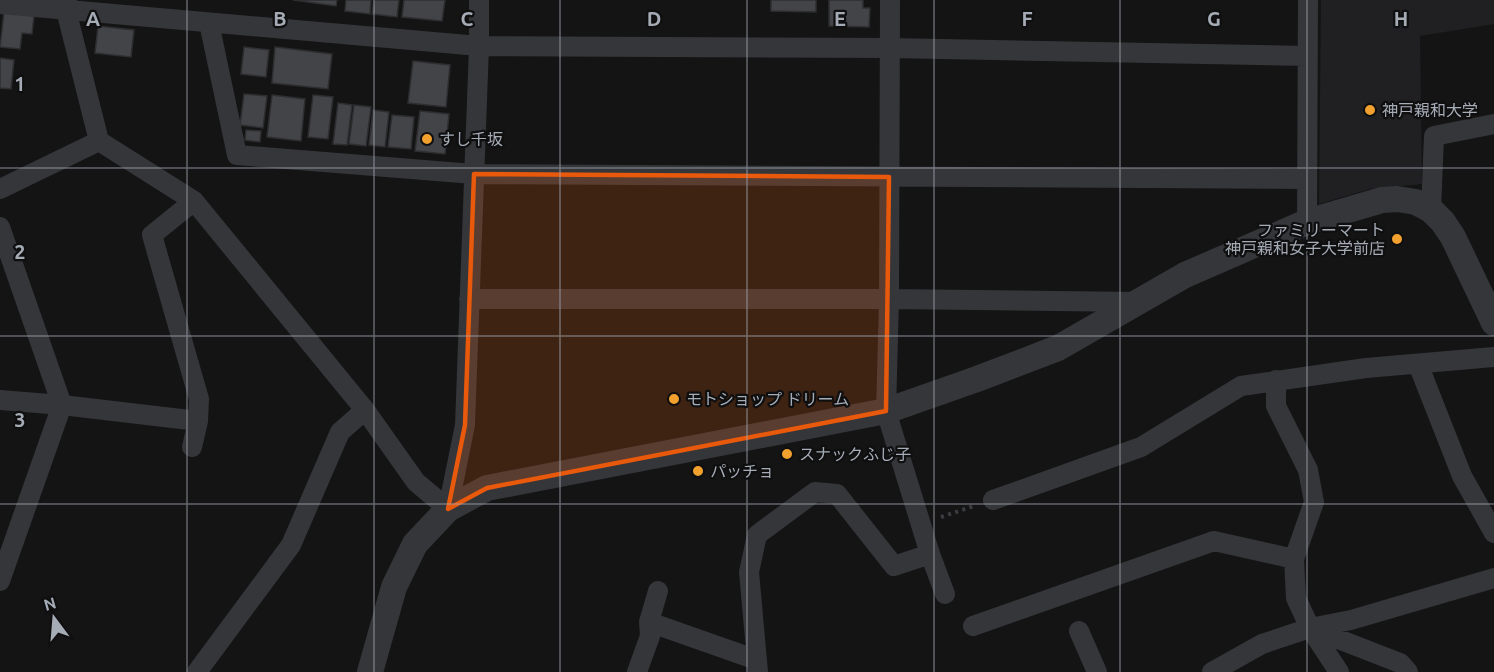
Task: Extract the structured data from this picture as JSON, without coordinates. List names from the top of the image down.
{
  "places": [
    "神戸親和大学",
    "すし千坂",
    "ファミリーマート 神戸親和女子大学前店",
    "モトショップ ドリーム",
    "スナックふじ子",
    "パッチョ"
  ],
  "north": "top",
  "grid": {
    "columns": [
      "A",
      "B",
      "C",
      "D",
      "E",
      "F",
      "G",
      "H"
    ],
    "rows": ["1", "2", "3"]
  }
}
